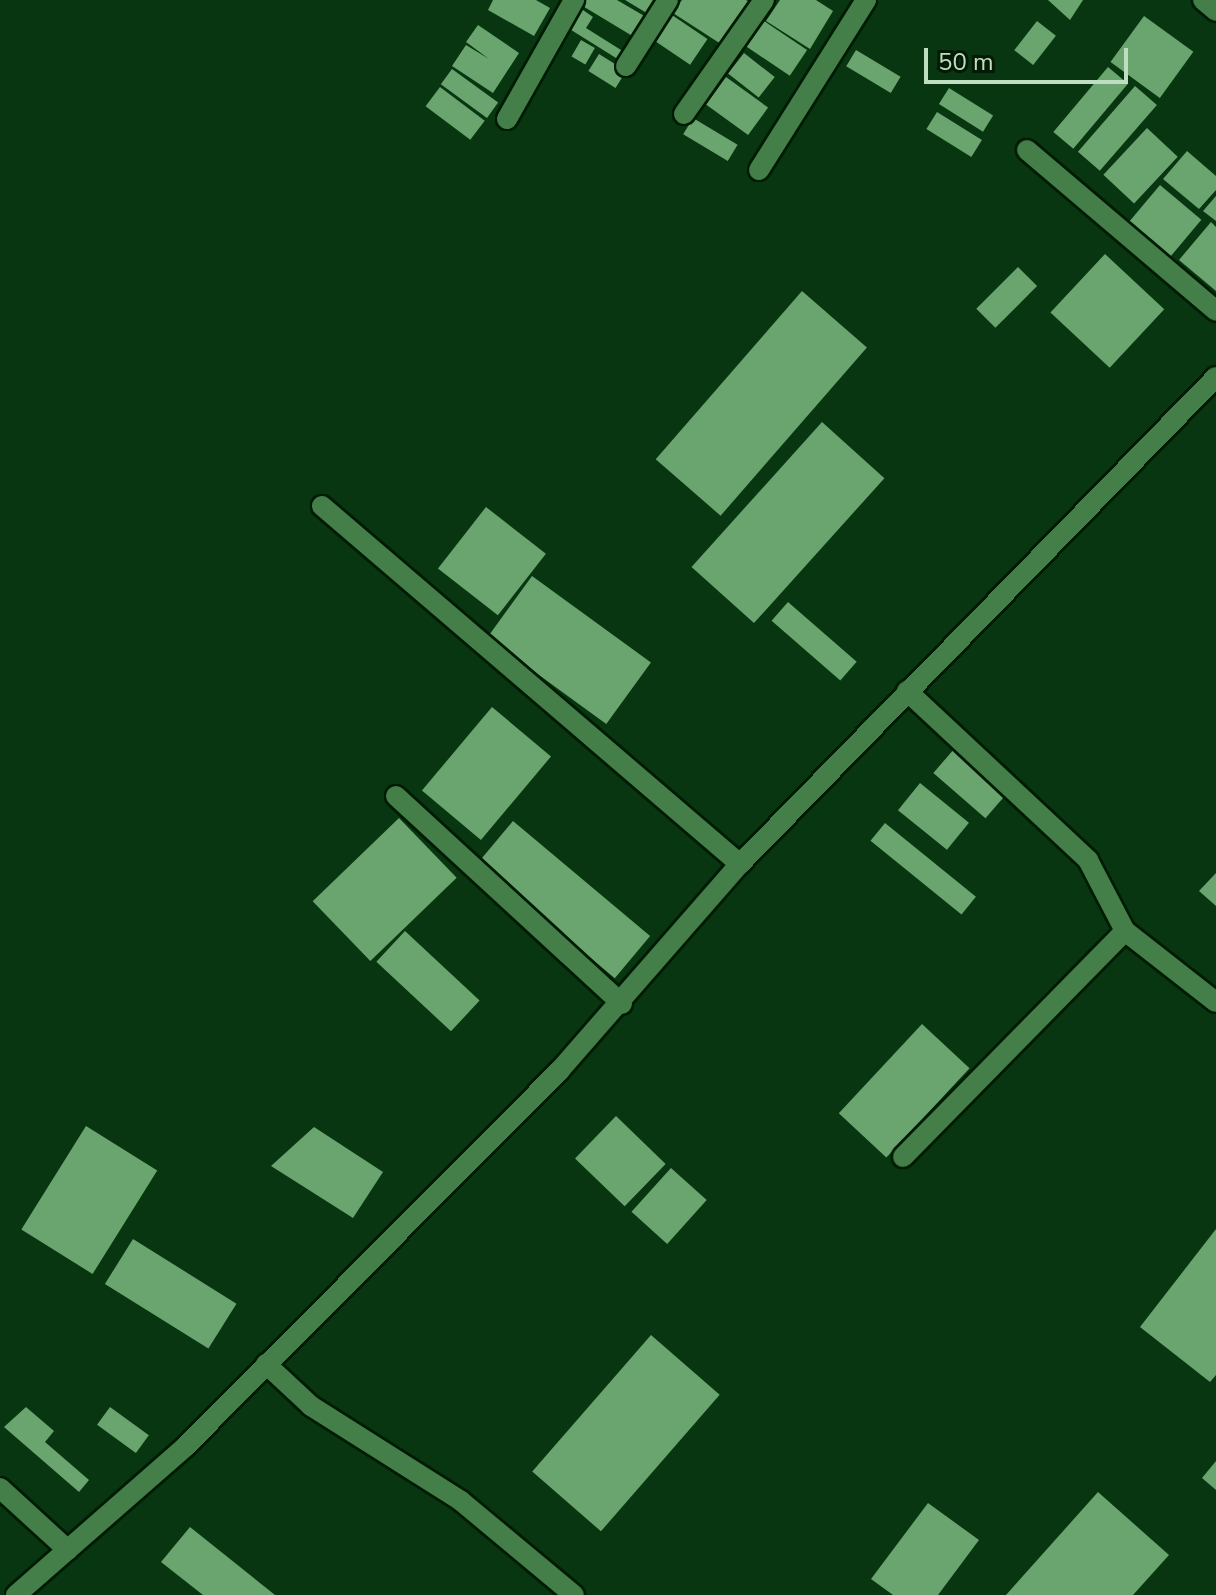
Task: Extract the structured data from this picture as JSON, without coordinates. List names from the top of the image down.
{
  "scale_bar": "50 m"
}
